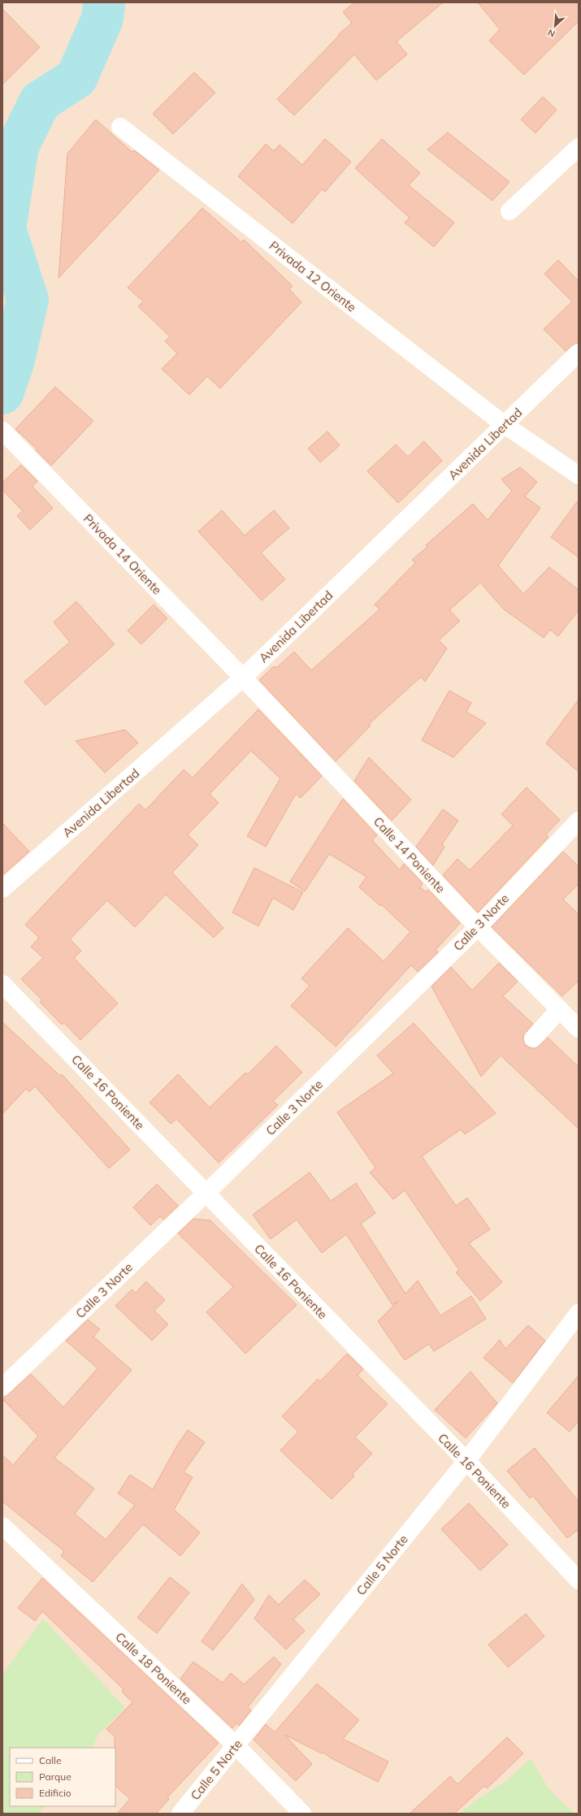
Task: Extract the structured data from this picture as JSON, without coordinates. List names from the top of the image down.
{
  "streets": {
    "street": [
      "Privada 12 Oriente",
      "Avenida Libertad",
      "Privada 14 Oriente",
      "Calle 14 Poniente",
      "Calle 3 Norte",
      "Calle 16 Poniente",
      "Calle 5 Norte",
      "Calle 18 Poniente"
    ]
  },
  "crossings": [
    ["Privada 12 Oriente", "Avenida Libertad"],
    ["Avenida Libertad", "Privada 14 Oriente"],
    ["Avenida Libertad", "Calle 14 Poniente"],
    ["Privada 14 Oriente", "Calle 14 Poniente"],
    ["Calle 14 Poniente", "Calle 3 Norte"],
    ["Calle 3 Norte", "Calle 16 Poniente"],
    ["Calle 16 Poniente", "Calle 5 Norte"],
    ["Calle 5 Norte", "Calle 18 Poniente"]
  ],
  "legend": ["Calle", "Parque", "Edificio"],
  "north": "bottom left"
}
